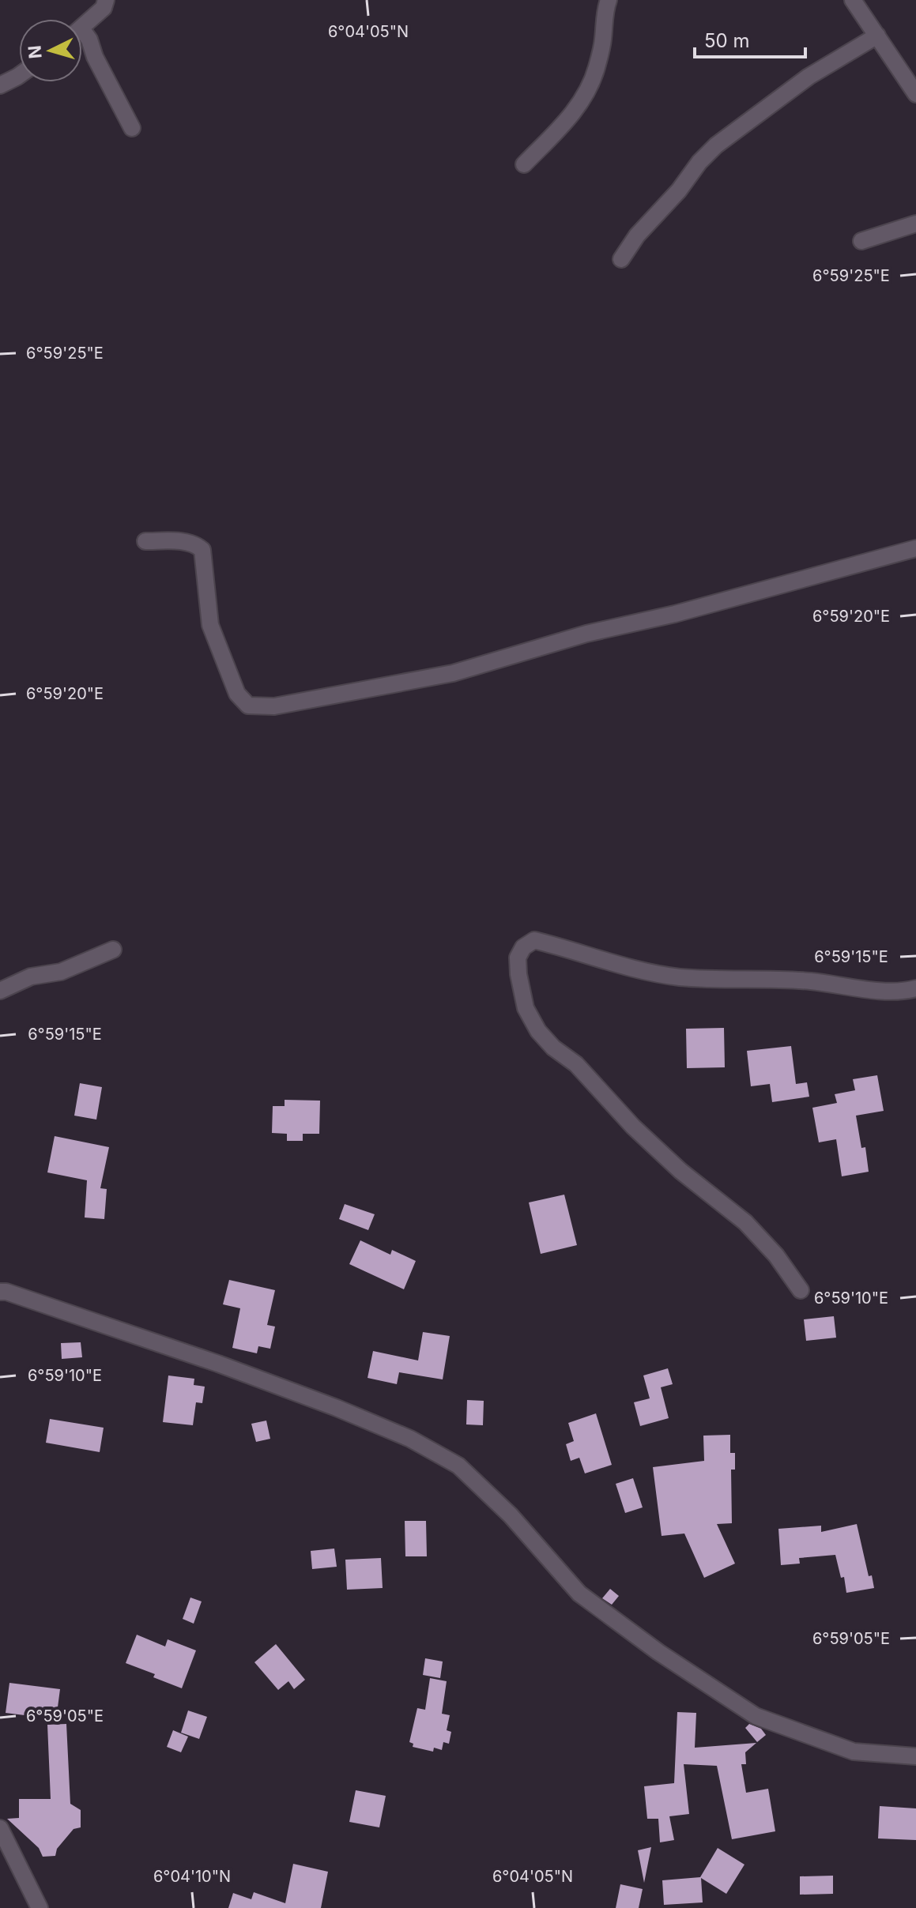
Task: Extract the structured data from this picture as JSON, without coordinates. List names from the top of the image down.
{
  "scale_bar": "50 m",
  "north": "left",
  "coordinates": [
    "6°04'05\"N",
    "6°59'25\"E",
    "6°59'20\"E",
    "6°59'15\"E",
    "6°59'10\"E",
    "6°59'05\"E",
    "6°04'10\"N"
  ]
}
